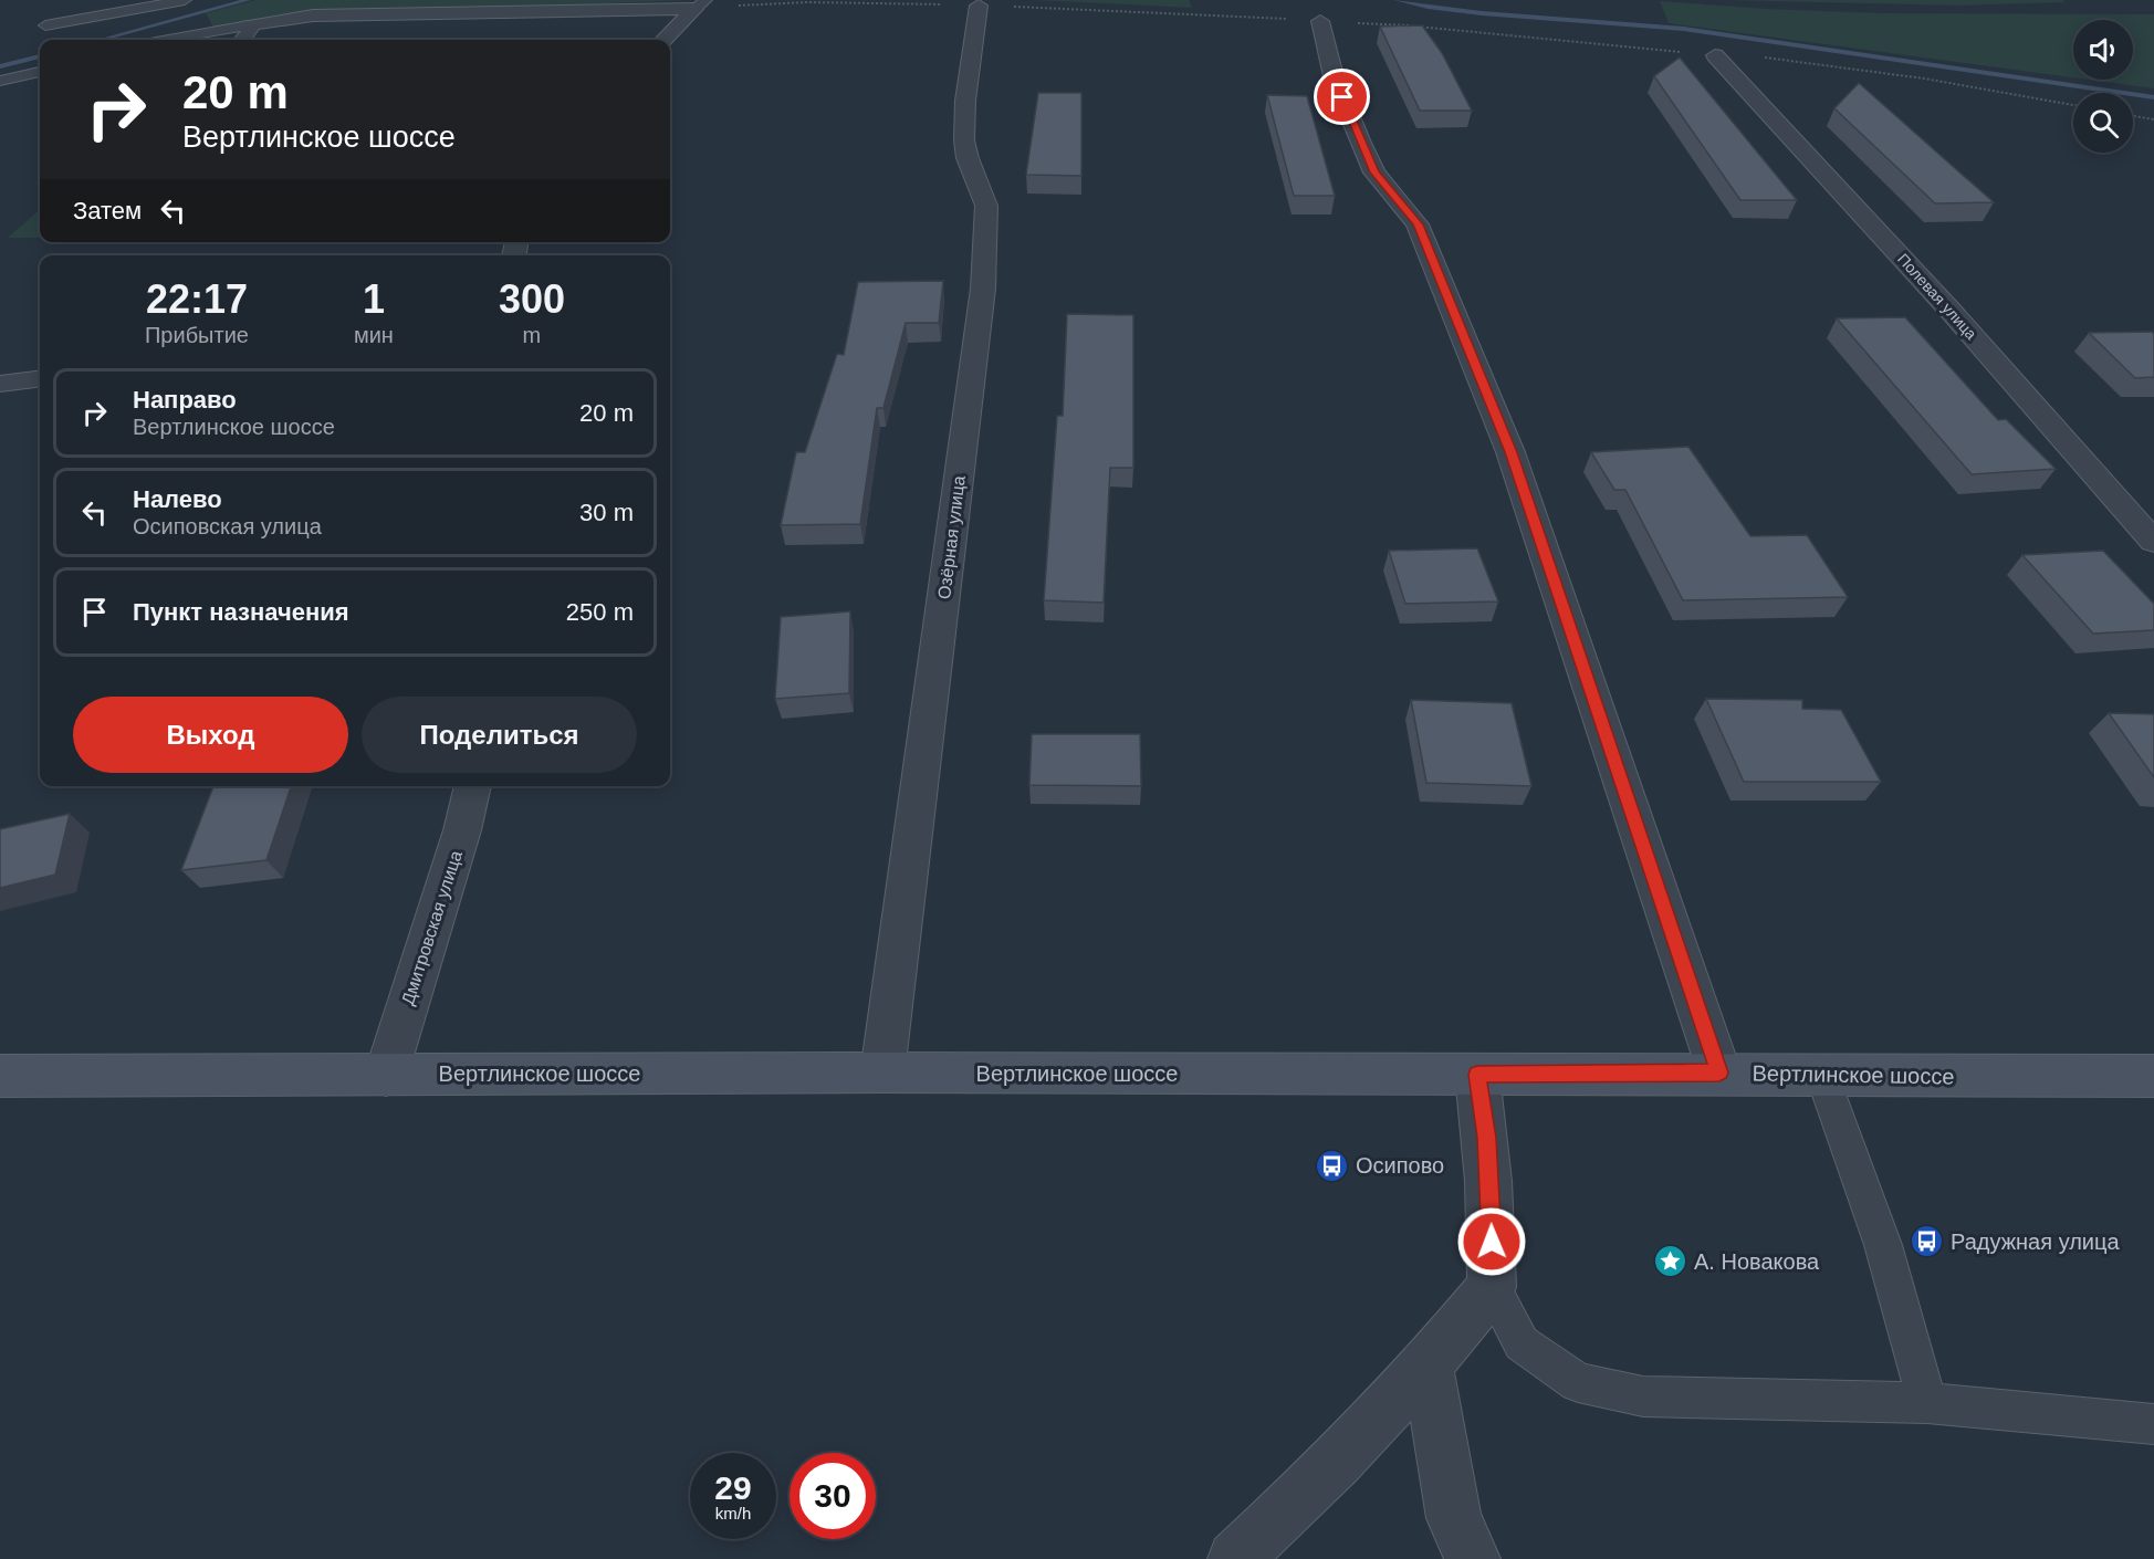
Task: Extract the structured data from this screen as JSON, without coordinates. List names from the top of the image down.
{
  "streets": {
    "main road": ["Вертлинское шоссе"],
    "street": ["Полевая улица", "Озёрная улица", "Дмитровская улица"]
  },
  "crossings": [
    ["Озёрная улица", "Вертлинское шоссе"],
    ["Дмитровская улица", "Вертлинское шоссе"]
  ],
  "places": {
    "bus stop": ["Осипово", "Радужная улица"],
    "place": ["А. Новакова"]
  },
  "page": {
    "turn": ["20 m", "Вертлинское шоссе"],
    "then": "Затем",
    "eta": [
      "22:17",
      "Прибытие",
      "1",
      "мин",
      "300",
      "m"
    ],
    "list": [
      {
        "name": "Направо",
        "note": "Вертлинское шоссе",
        "value": "20 m"
      },
      {
        "name": "Налево",
        "note": "Осиповская улица",
        "value": "30 m"
      },
      {
        "name": "Пункт назначения",
        "value": "250 m"
      }
    ],
    "buttons": ["Выход", "Поделиться"],
    "speed": "29 km/h",
    "limit": "30"
  }
}
